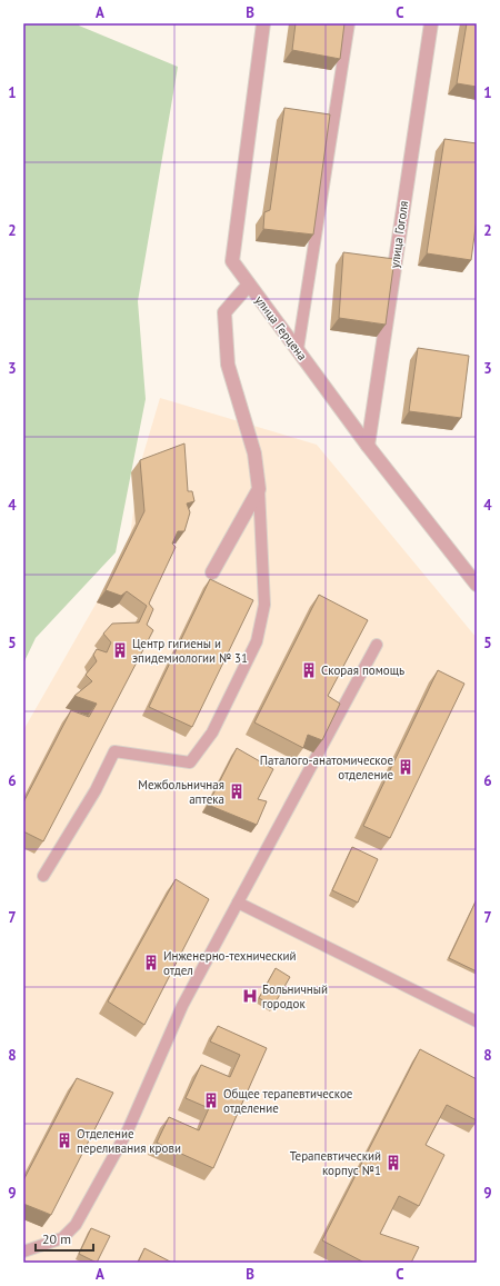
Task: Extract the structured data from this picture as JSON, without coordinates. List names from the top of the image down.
{
  "streets": {
    "street": ["улица Гоголя", "улица Герцена"]
  },
  "crossings": [
    ["улица Гоголя", "улица Герцена"]
  ],
  "places": {
    "building": [
      "Центр гигиены и эпидемиологии № 31",
      "Скорая помощь",
      "Паталого-анатомическое отделение",
      "Межбольничная аптека",
      "Инженерно-технический отдел",
      "Общее терапевтическое отделение",
      "Отделение переливания крови",
      "Терапевтический корпус №1"
    ],
    "hospital": ["Больничный городок"]
  },
  "scale_bar": "20 m",
  "grid": {
    "columns": ["A", "B", "C"],
    "rows": [
      "1",
      "2",
      "3",
      "4",
      "5",
      "6",
      "7",
      "8",
      "9"
    ]
  }
}
